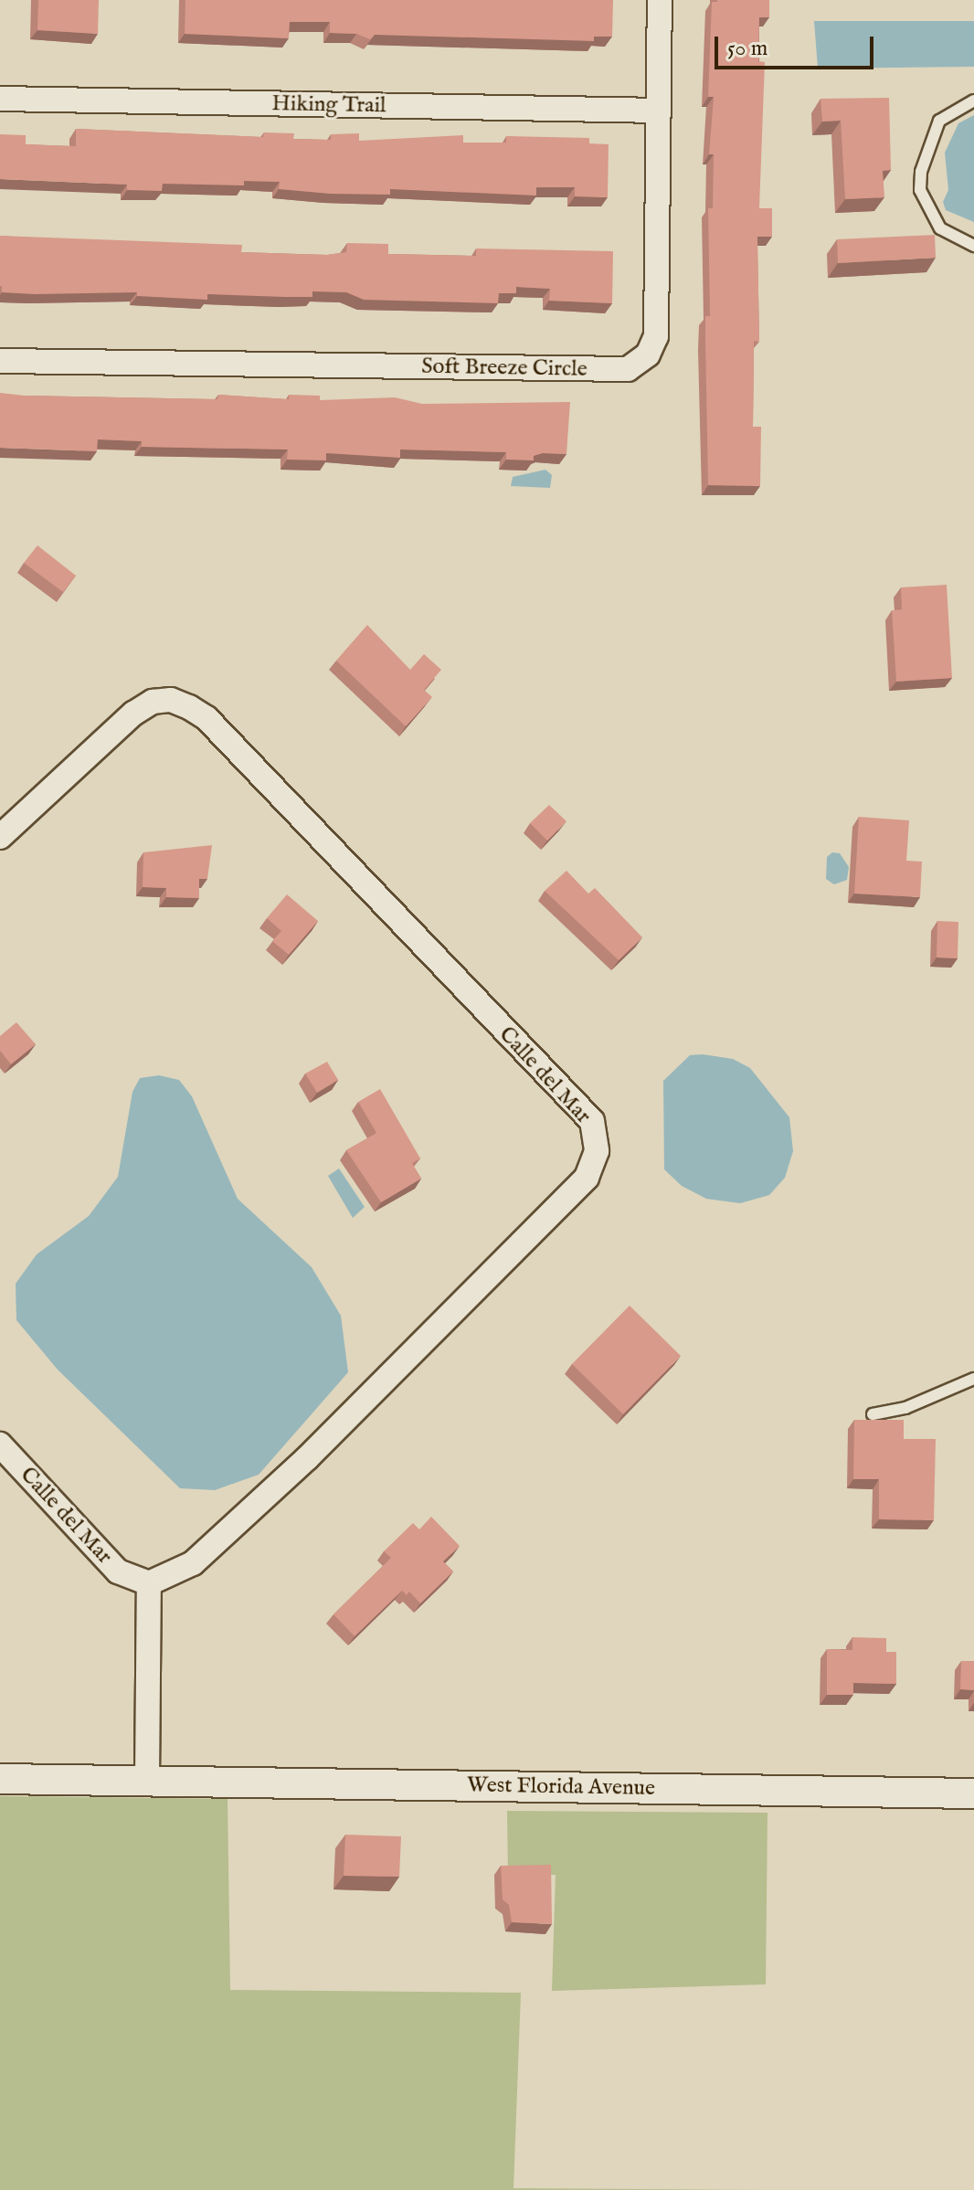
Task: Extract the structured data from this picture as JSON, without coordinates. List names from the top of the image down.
{
  "streets": {
    "street": [
      "Hiking Trail",
      "Soft Breeze Circle",
      "Calle del Mar",
      "West Florida Avenue"
    ]
  },
  "crossings": [
    ["Hiking Trail", "Soft Breeze Circle"]
  ],
  "scale_bar": "50 m"
}
